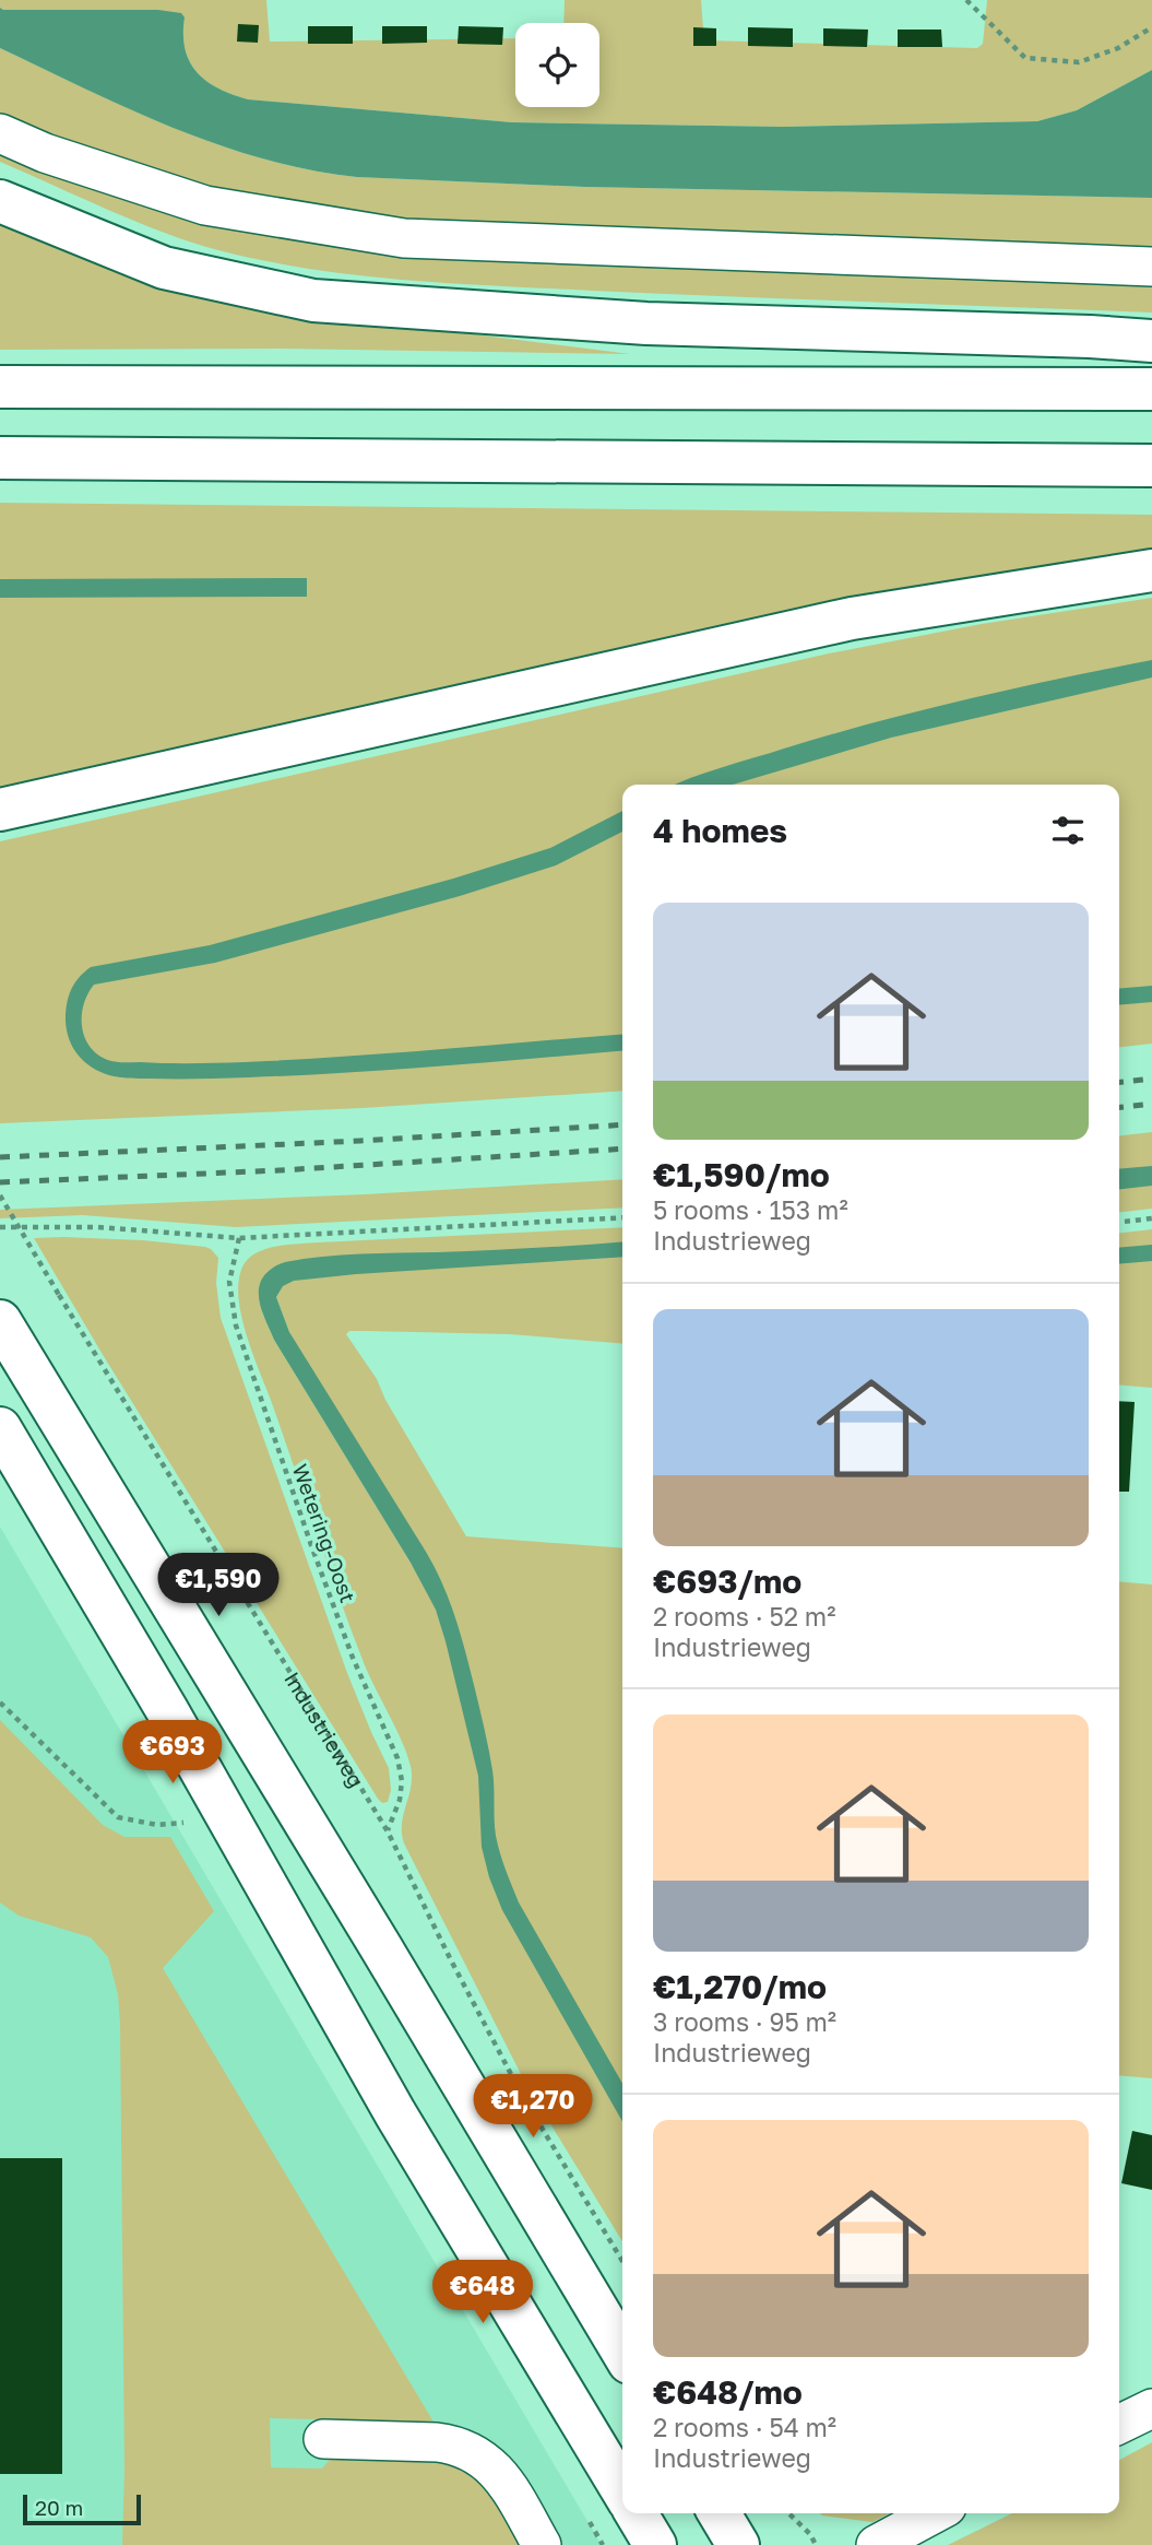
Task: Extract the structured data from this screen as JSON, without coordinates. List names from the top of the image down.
{
  "streets": {
    "path": ["Wetering-Oost", "Industrieweg"]
  },
  "crossings": [
    ["Wetering-Oost", "Industrieweg"]
  ],
  "scale_bar": "20 m",
  "page": {
    "heading": "4 homes",
    "list": [
      {
        "name": "€1,590/mo",
        "note": "5 rooms · 153 m² · Industrieweg"
      },
      {
        "name": "€693/mo",
        "note": "2 rooms · 52 m² · Industrieweg"
      },
      {
        "name": "€1,270/mo",
        "note": "3 rooms · 95 m² · Industrieweg"
      },
      {
        "name": "€648/mo",
        "note": "2 rooms · 54 m² · Industrieweg"
      }
    ],
    "price": [
      "€1,590",
      "€693",
      "€1,270",
      "€648"
    ],
    "scale": "20 m"
  }
}
